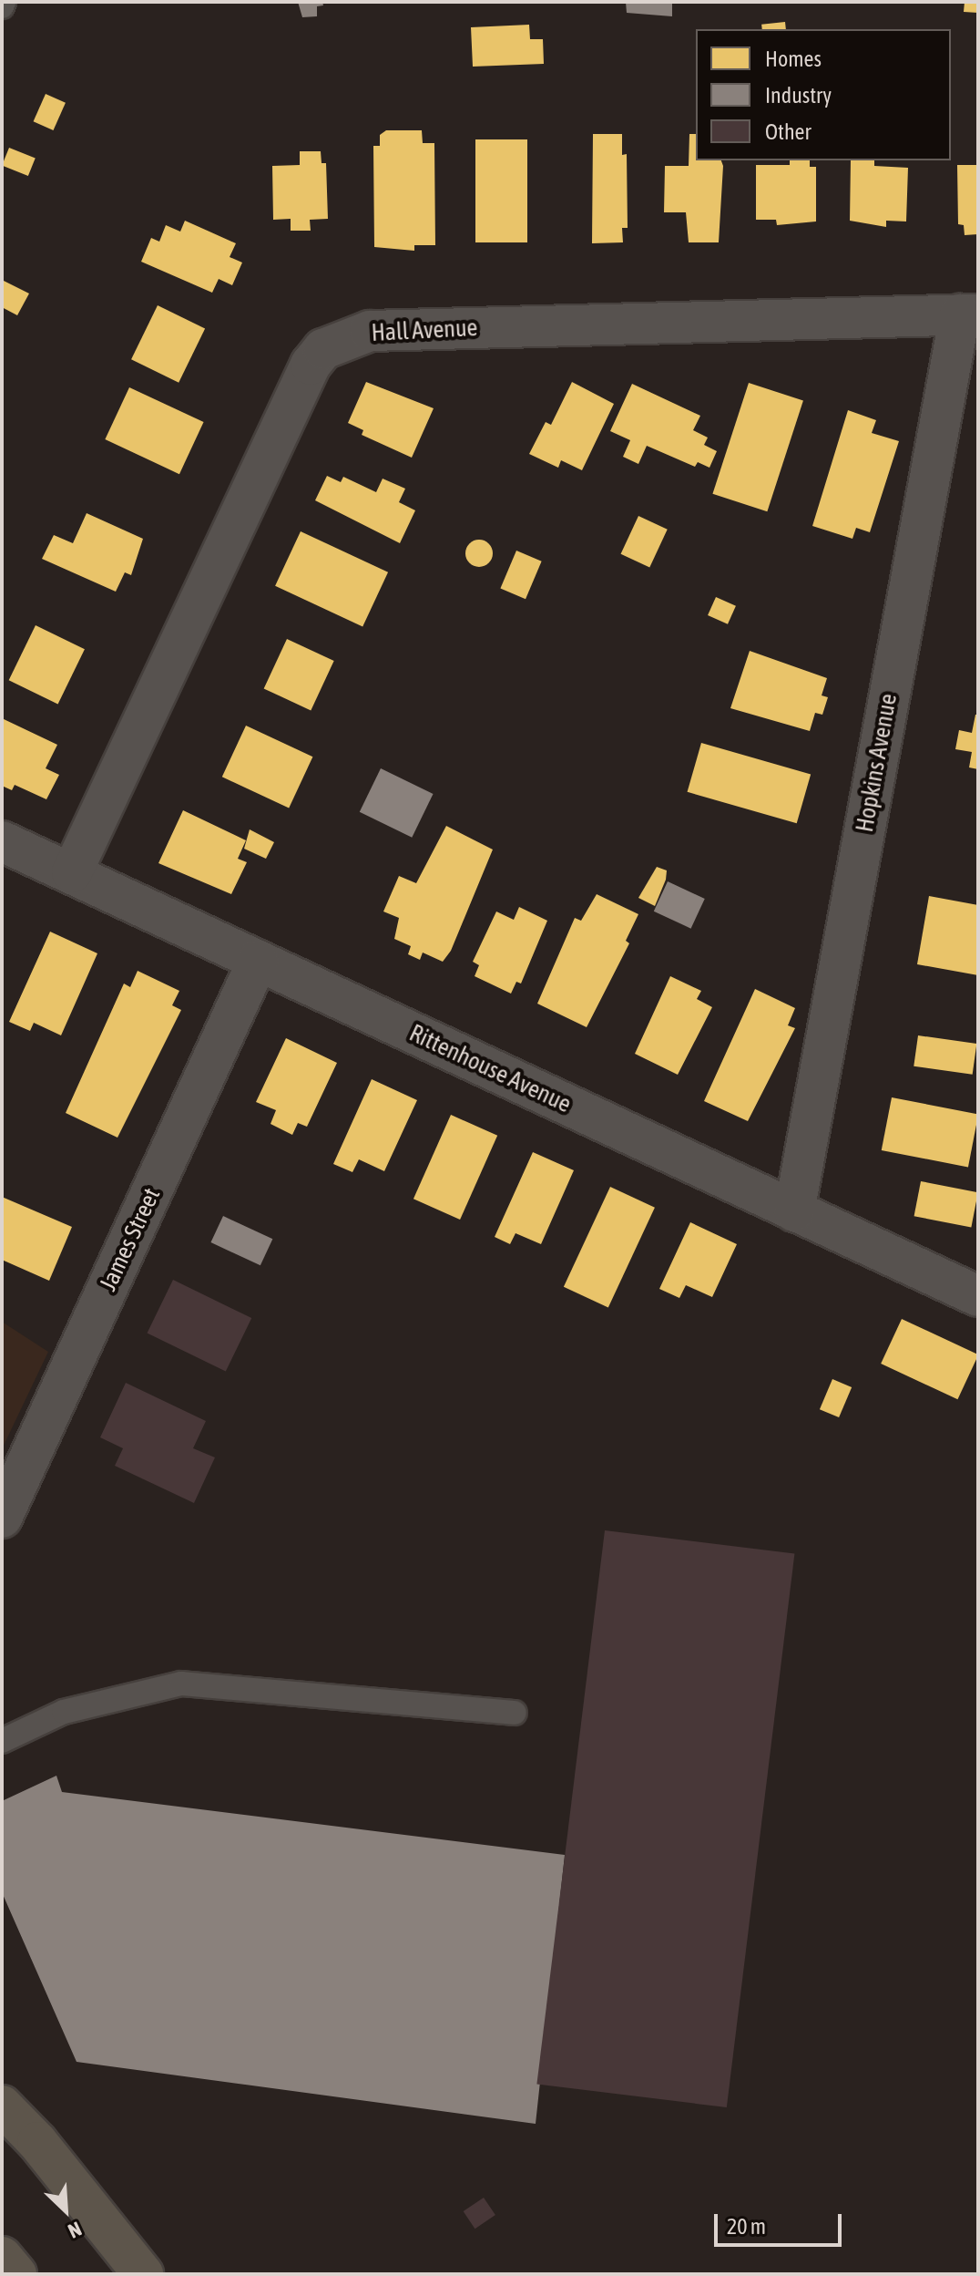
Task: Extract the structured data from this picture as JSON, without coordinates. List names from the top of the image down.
{
  "streets": {
    "street": [
      "Hall Avenue",
      "Hopkins Avenue",
      "Rittenhouse Avenue",
      "James Street"
    ]
  },
  "crossings": [
    ["Hall Avenue", "Hopkins Avenue"],
    ["Hall Avenue", "Rittenhouse Avenue"],
    ["Hopkins Avenue", "Rittenhouse Avenue"],
    ["Rittenhouse Avenue", "James Street"]
  ],
  "legend": ["Homes", "Industry", "Other"],
  "scale_bar": "20 m",
  "north": "bottom right"
}
